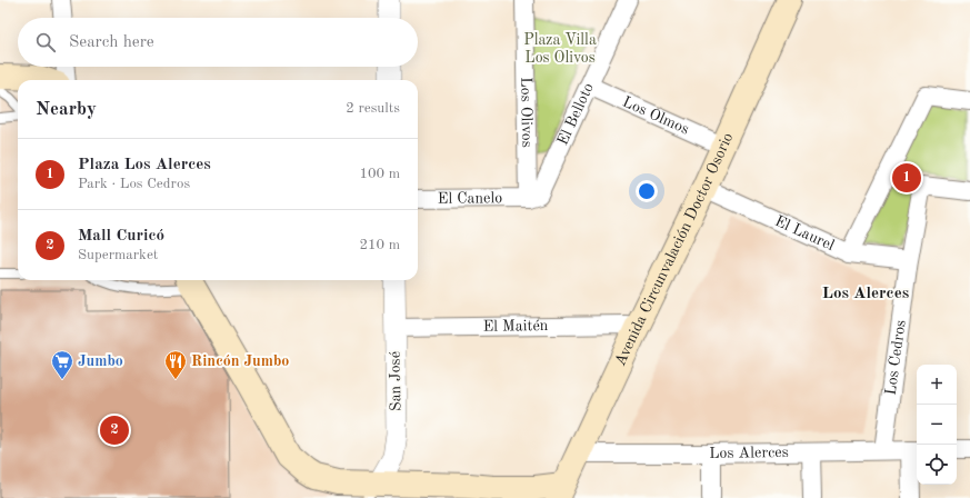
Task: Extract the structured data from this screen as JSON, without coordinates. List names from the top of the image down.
{
  "streets": {
    "main road": ["Avenida Circunvalación Doctor Osorio"],
    "street": [
      "Los Olivos",
      "El Belloto",
      "Los Olmos",
      "El Canelo",
      "El Laurel",
      "El Maitén",
      "Los Cedros",
      "San José",
      "Los Alerces"
    ]
  },
  "crossings": [
    ["Los Olivos", "El Belloto"],
    ["Los Olivos", "El Canelo"],
    ["El Belloto", "Los Olmos"],
    ["El Belloto", "El Canelo"],
    ["Los Olmos", "Avenida Circunvalación Doctor Osorio"],
    ["El Laurel", "Avenida Circunvalación Doctor Osorio"],
    ["El Laurel", "Los Cedros"],
    ["Avenida Circunvalación Doctor Osorio", "El Maitén"],
    ["Avenida Circunvalación Doctor Osorio", "Los Alerces"],
    ["El Maitén", "San José"],
    ["Los Cedros", "Los Alerces"]
  ],
  "districts": ["Los Alerces"],
  "parks": ["Plaza Villa Los Olivos"],
  "places": {
    "supermarket": ["Jumbo"],
    "restaurant": ["Rincón Jumbo"]
  },
  "page": {
    "search": "Search here",
    "heading": ["Nearby", "2 results"],
    "list": [
      {
        "mark": "1",
        "name": "Plaza Los Alerces",
        "note": "Park · Los Cedros",
        "value": "100 m"
      },
      {
        "mark": "2",
        "name": "Mall Curicó",
        "note": "Supermarket",
        "value": "210 m"
      }
    ],
    "pins": ["1", "2"],
    "map_buttons": ["+", "−"]
  }
}
